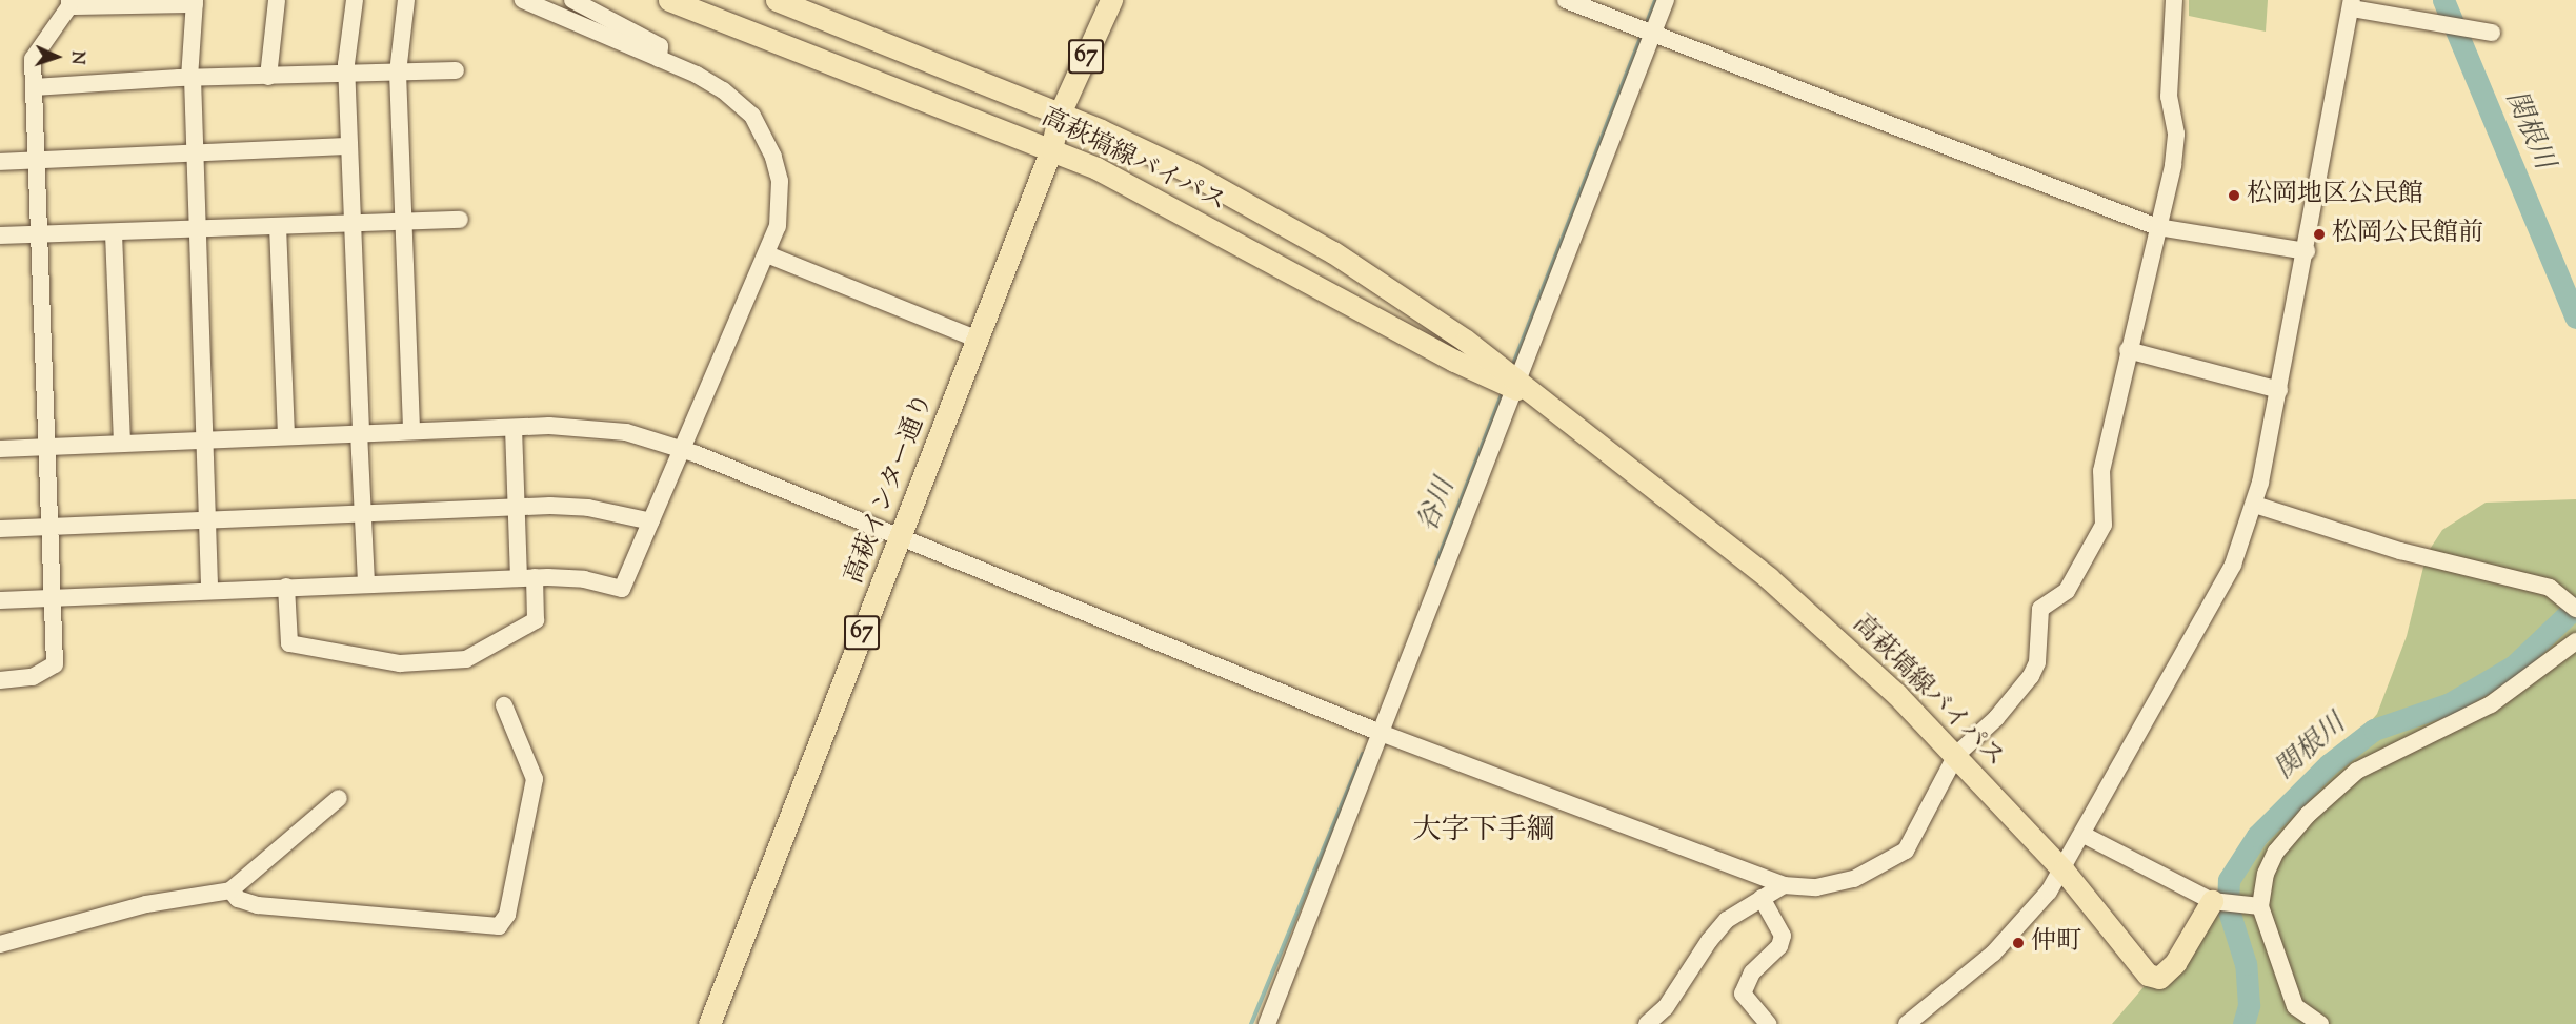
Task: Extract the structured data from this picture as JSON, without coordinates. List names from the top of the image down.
{
  "streets": {
    "main road": ["67", "高萩塙線バイパス", "高萩インター通り"]
  },
  "crossings": [
    ["高萩塙線バイパス", "高萩インター通り"]
  ],
  "districts": ["大字下手綱"],
  "water": ["関根川", "谷川"],
  "places": ["松岡地区公民館", "松岡公民館前", "仲町"],
  "north": "right"
}
